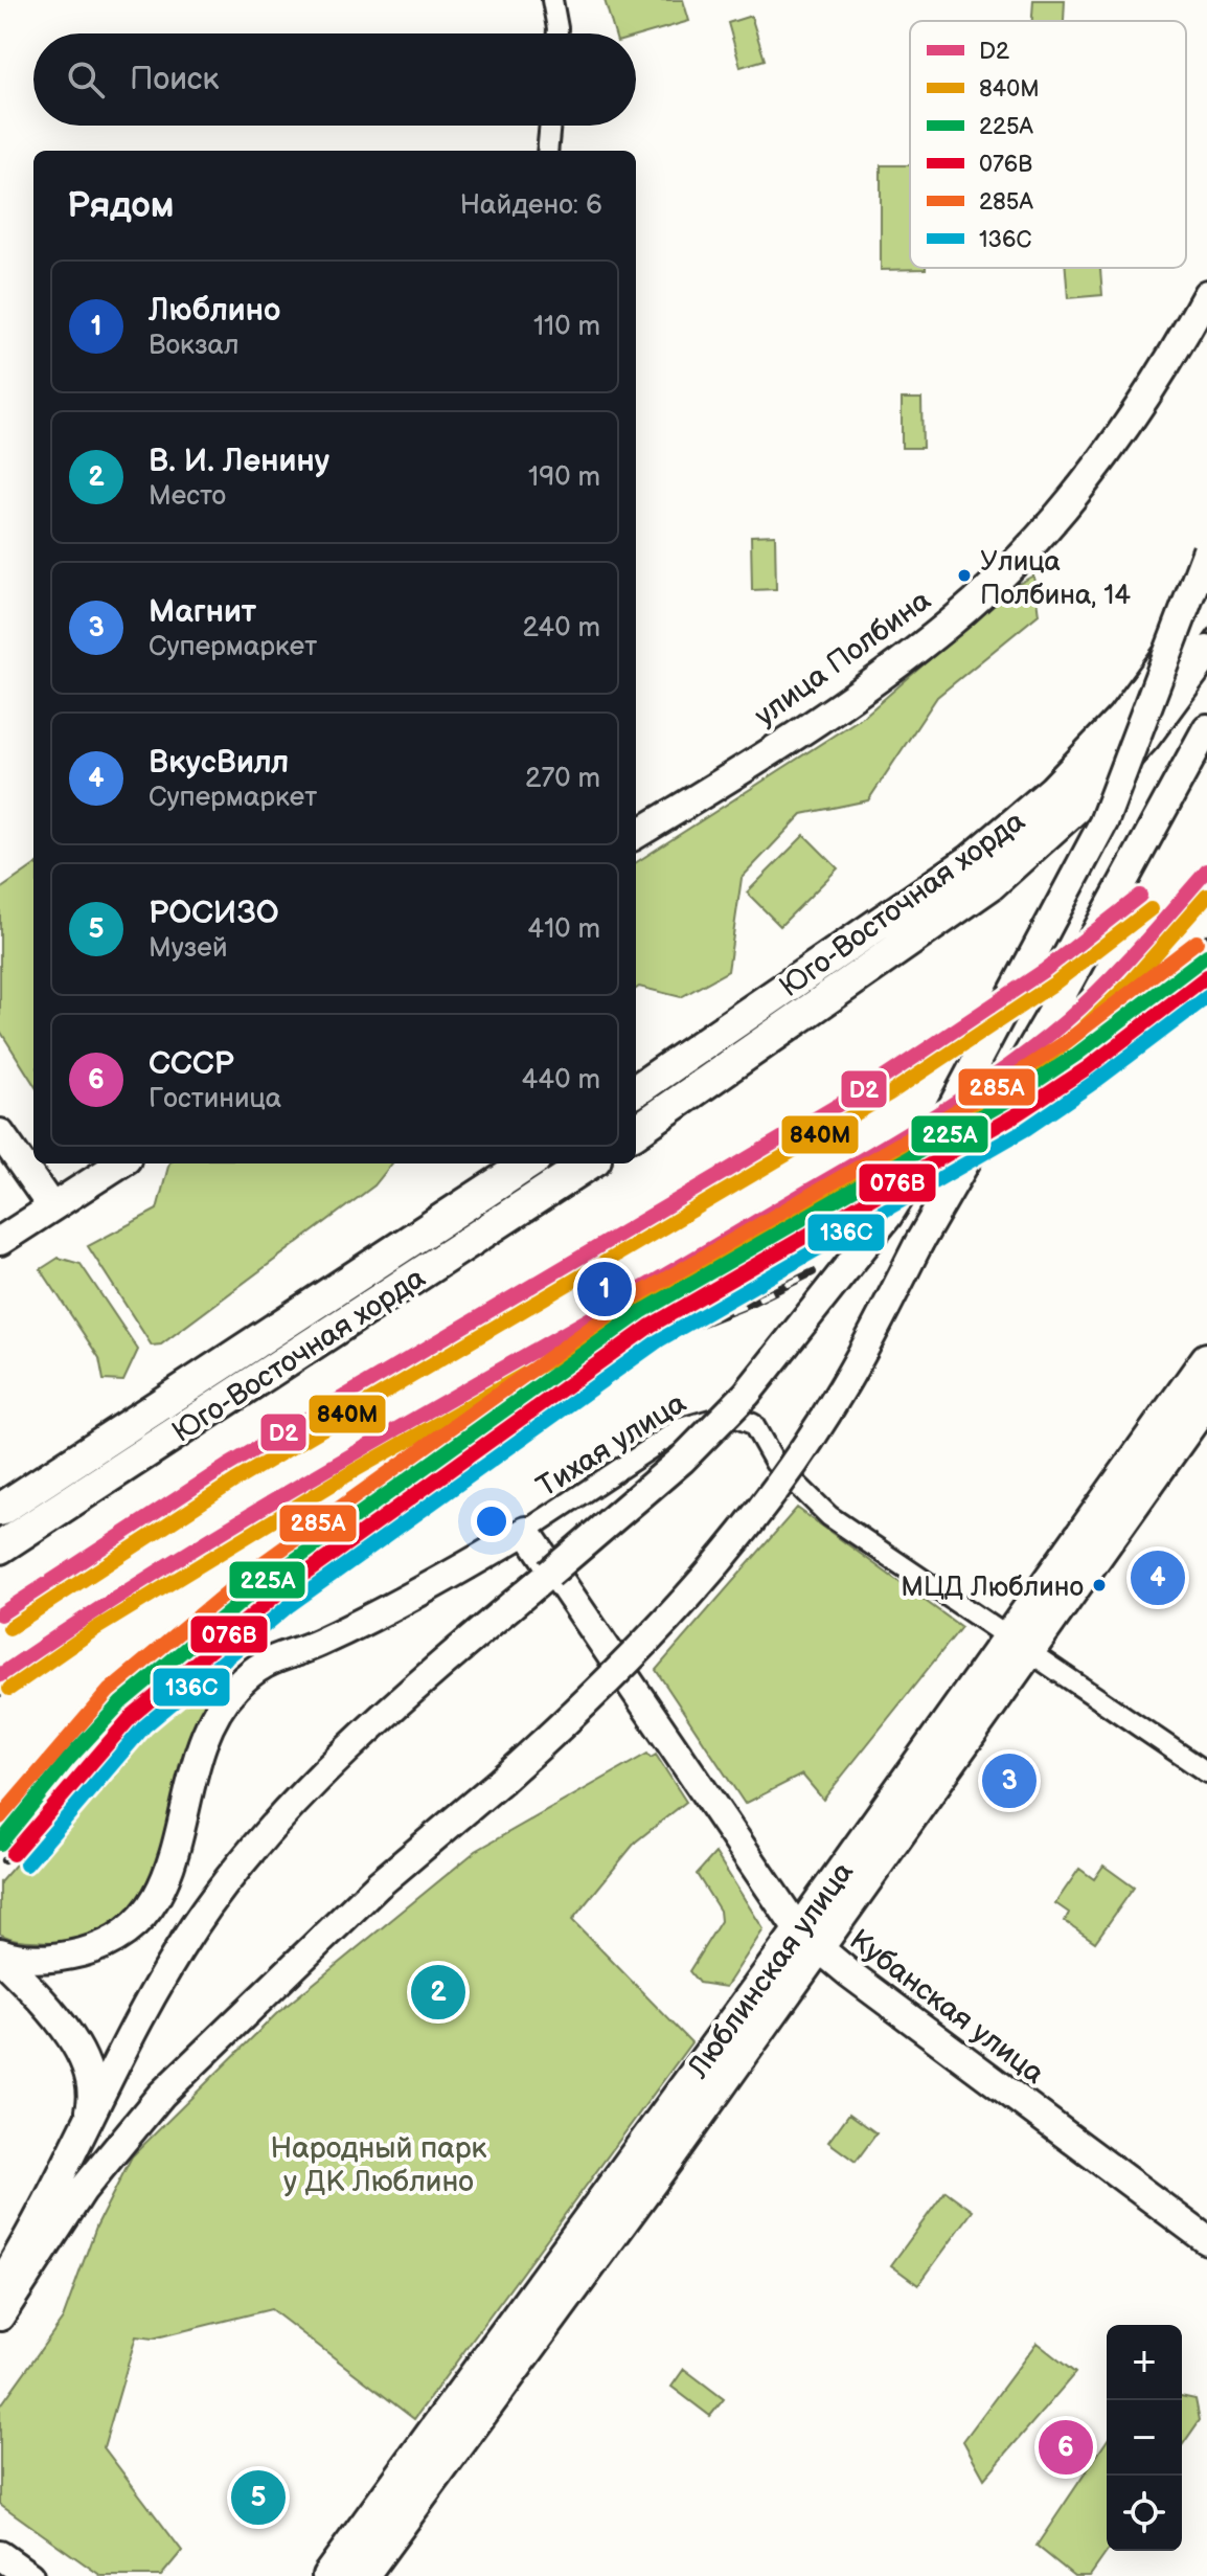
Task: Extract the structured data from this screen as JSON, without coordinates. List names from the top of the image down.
{
  "streets": {
    "main road": [
      "улица Полбина",
      "Юго-Восточная хорда",
      "Люблинская улица",
      "Кубанская улица"
    ],
    "street": ["Тихая улица"]
  },
  "crossings": [
    ["Тихая улица", "Люблинская улица"],
    ["Тихая улица", "Кубанская улица"],
    ["Люблинская улица", "Кубанская улица"]
  ],
  "parks": ["Народный парк у ДК Люблино"],
  "places": ["Улица Полбина, 14", "МЦД Люблино"],
  "lines": [
    "transit line D2",
    "transit line 840М",
    "transit line 285А",
    "transit line 225А",
    "transit line 076В",
    "transit line 136С"
  ],
  "legend": [
    "D2",
    "840М",
    "225А",
    "076В",
    "285А",
    "136С"
  ],
  "page": {
    "search": "Поиск",
    "heading": ["Рядом", "Найдено: 6"],
    "list": [
      {
        "mark": "1",
        "name": "Люблино",
        "note": "Вокзал",
        "value": "110 m"
      },
      {
        "mark": "2",
        "name": "В. И. Ленину",
        "note": "Место",
        "value": "190 m"
      },
      {
        "mark": "3",
        "name": "Магнит",
        "note": "Супермаркет",
        "value": "240 m"
      },
      {
        "mark": "4",
        "name": "ВкусВилл",
        "note": "Супермаркет",
        "value": "270 m"
      },
      {
        "mark": "5",
        "name": "РОСИЗО",
        "note": "Музей",
        "value": "410 m"
      },
      {
        "mark": "6",
        "name": "СССР",
        "note": "Гостиница",
        "value": "440 m"
      }
    ],
    "pins": [
      "1",
      "4",
      "3",
      "2",
      "6",
      "5"
    ],
    "map_buttons": ["+", "−"]
  }
}
